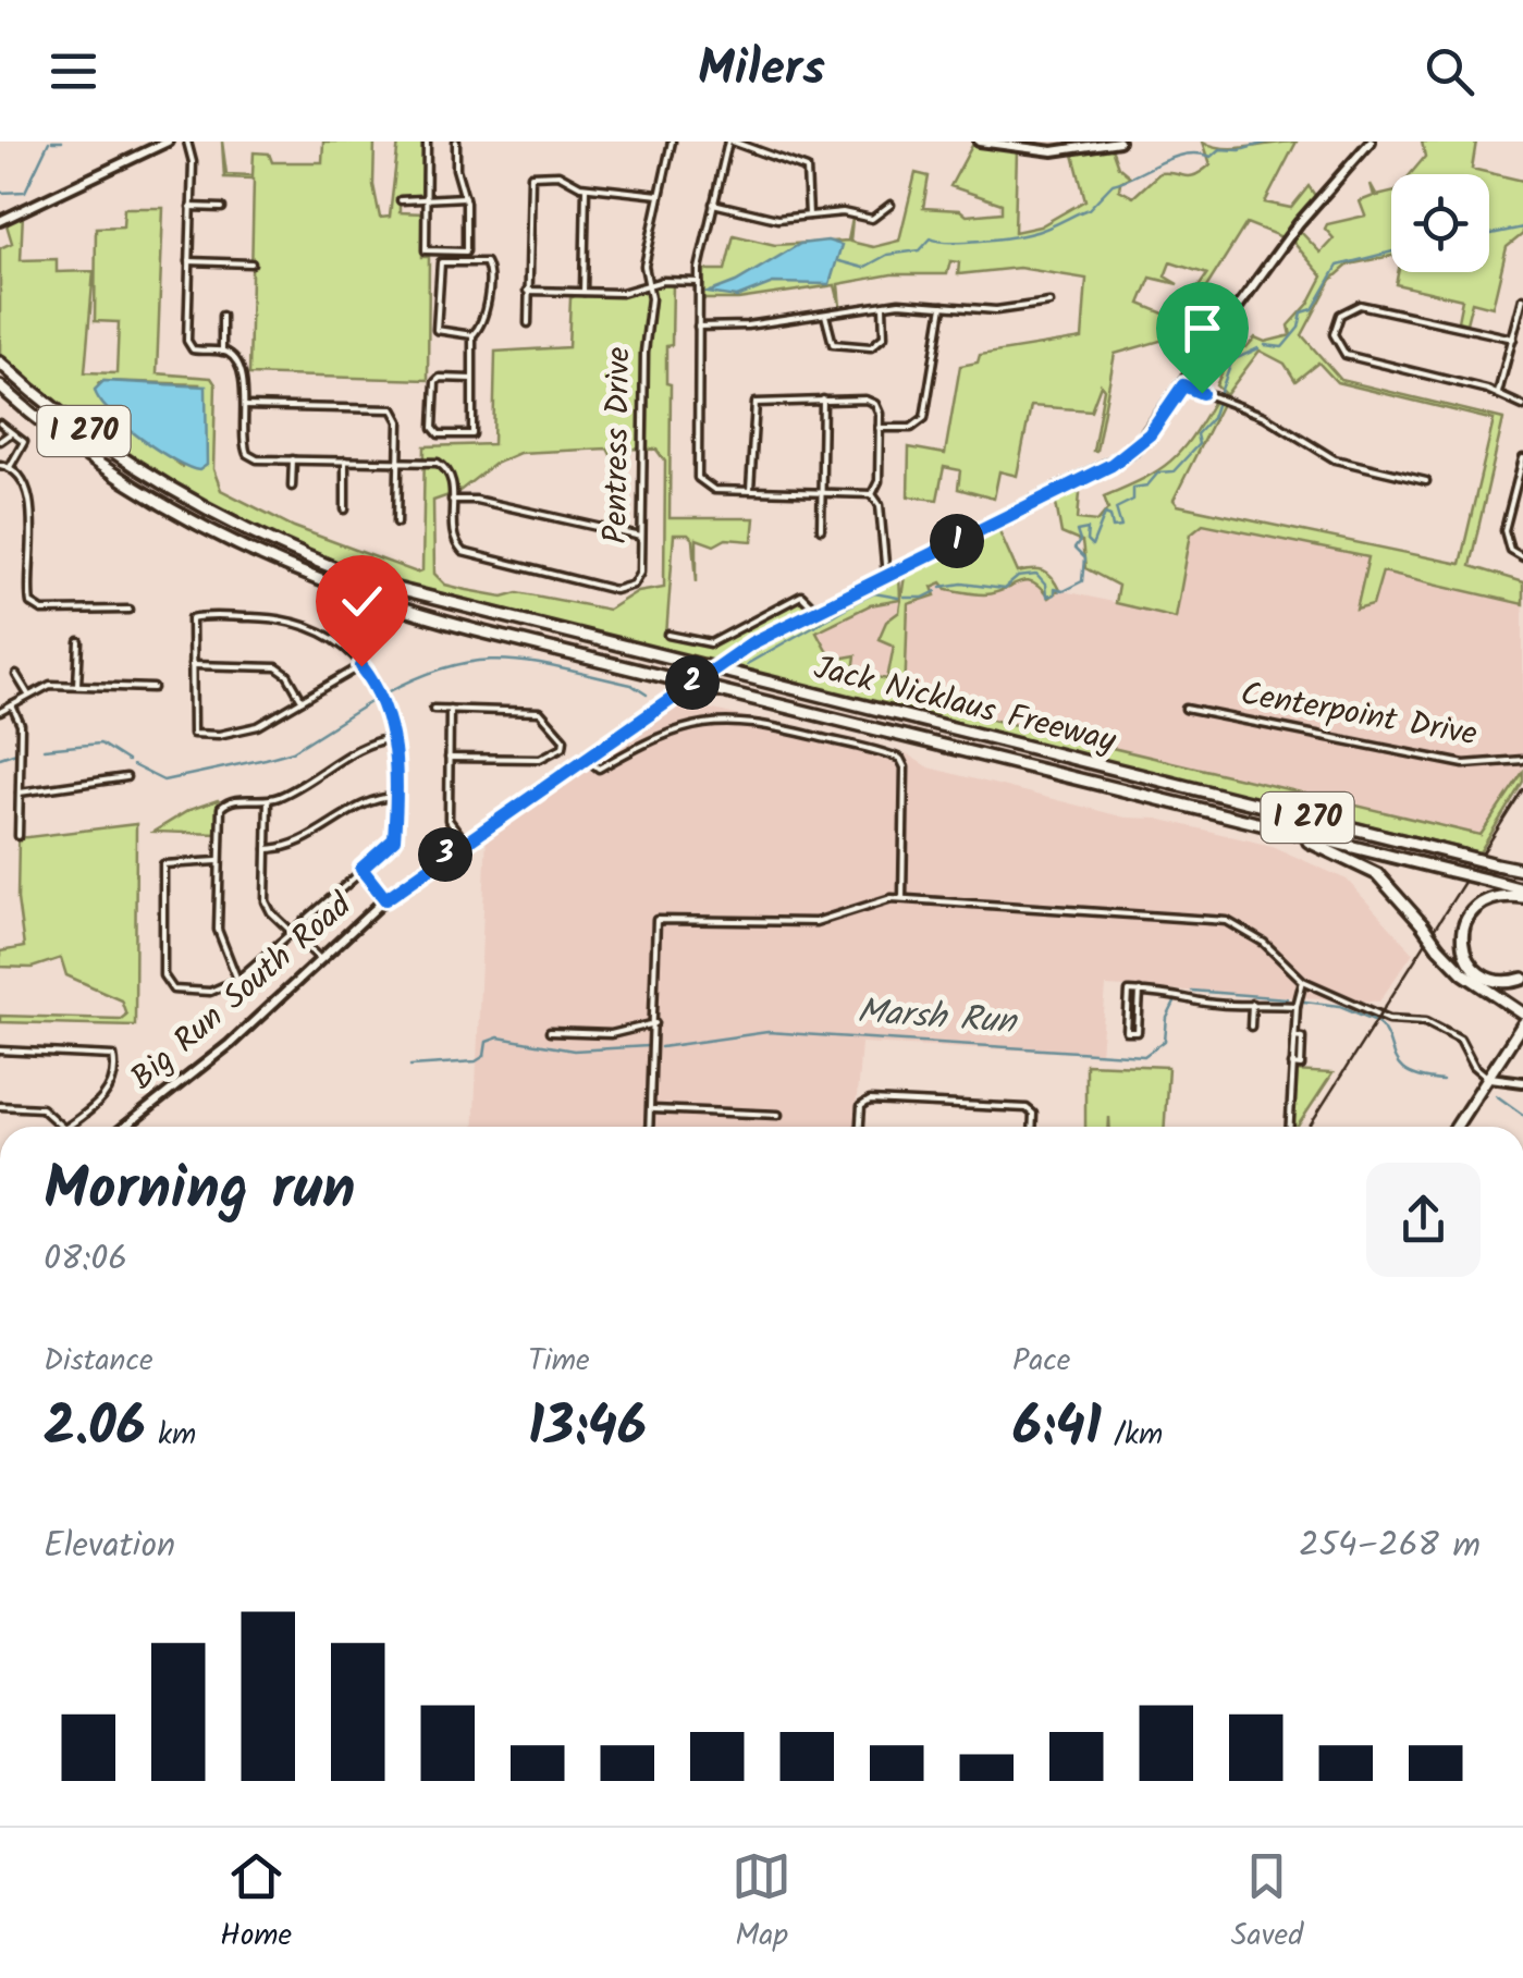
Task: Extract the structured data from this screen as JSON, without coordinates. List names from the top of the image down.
{
  "streets": {
    "highway": ["I 270", "Jack Nicklaus Freeway"],
    "street": ["Pentress Drive", "Centerpoint Drive", "Big Run South Road"]
  },
  "water": ["Marsh Run"],
  "page": {
    "header": "Milers",
    "pins": ["1", "2", "3"],
    "heading": ["Morning run", "08:06"],
    "stats": [
      ["Distance", "2.06 km"],
      ["Time", "13:46"],
      ["Pace", "6:41 /km"]
    ],
    "chart": ["Elevation", "254–268 m"],
    "tabs": ["Home", "Map", "Saved"]
  }
}
